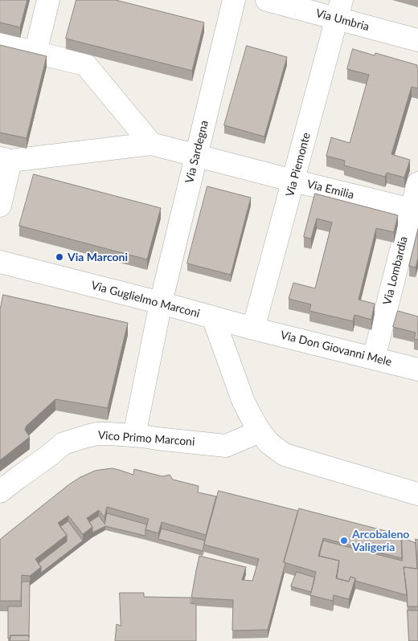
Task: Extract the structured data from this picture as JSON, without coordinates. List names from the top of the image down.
{
  "streets": {
    "street": [
      "Via Umbria",
      "Via Sardegna",
      "Via Piemonte",
      "Via Emilia",
      "Via Lombardia",
      "Via Guglielmo Marconi",
      "Via Don Giovanni Mele",
      "Vico Primo Marconi"
    ]
  },
  "crossings": [
    ["Via Umbria", "Via Piemonte"],
    ["Via Sardegna", "Via Emilia"],
    ["Via Sardegna", "Via Guglielmo Marconi"],
    ["Via Sardegna", "Vico Primo Marconi"],
    ["Via Piemonte", "Via Emilia"],
    ["Via Piemonte", "Via Don Giovanni Mele"],
    ["Via Emilia", "Via Lombardia"],
    ["Via Lombardia", "Via Don Giovanni Mele"],
    ["Via Guglielmo Marconi", "Via Don Giovanni Mele"],
    ["Via Guglielmo Marconi", "Vico Primo Marconi"]
  ],
  "places": ["Via Marconi", "Arcobaleno Valigeria"]
}
